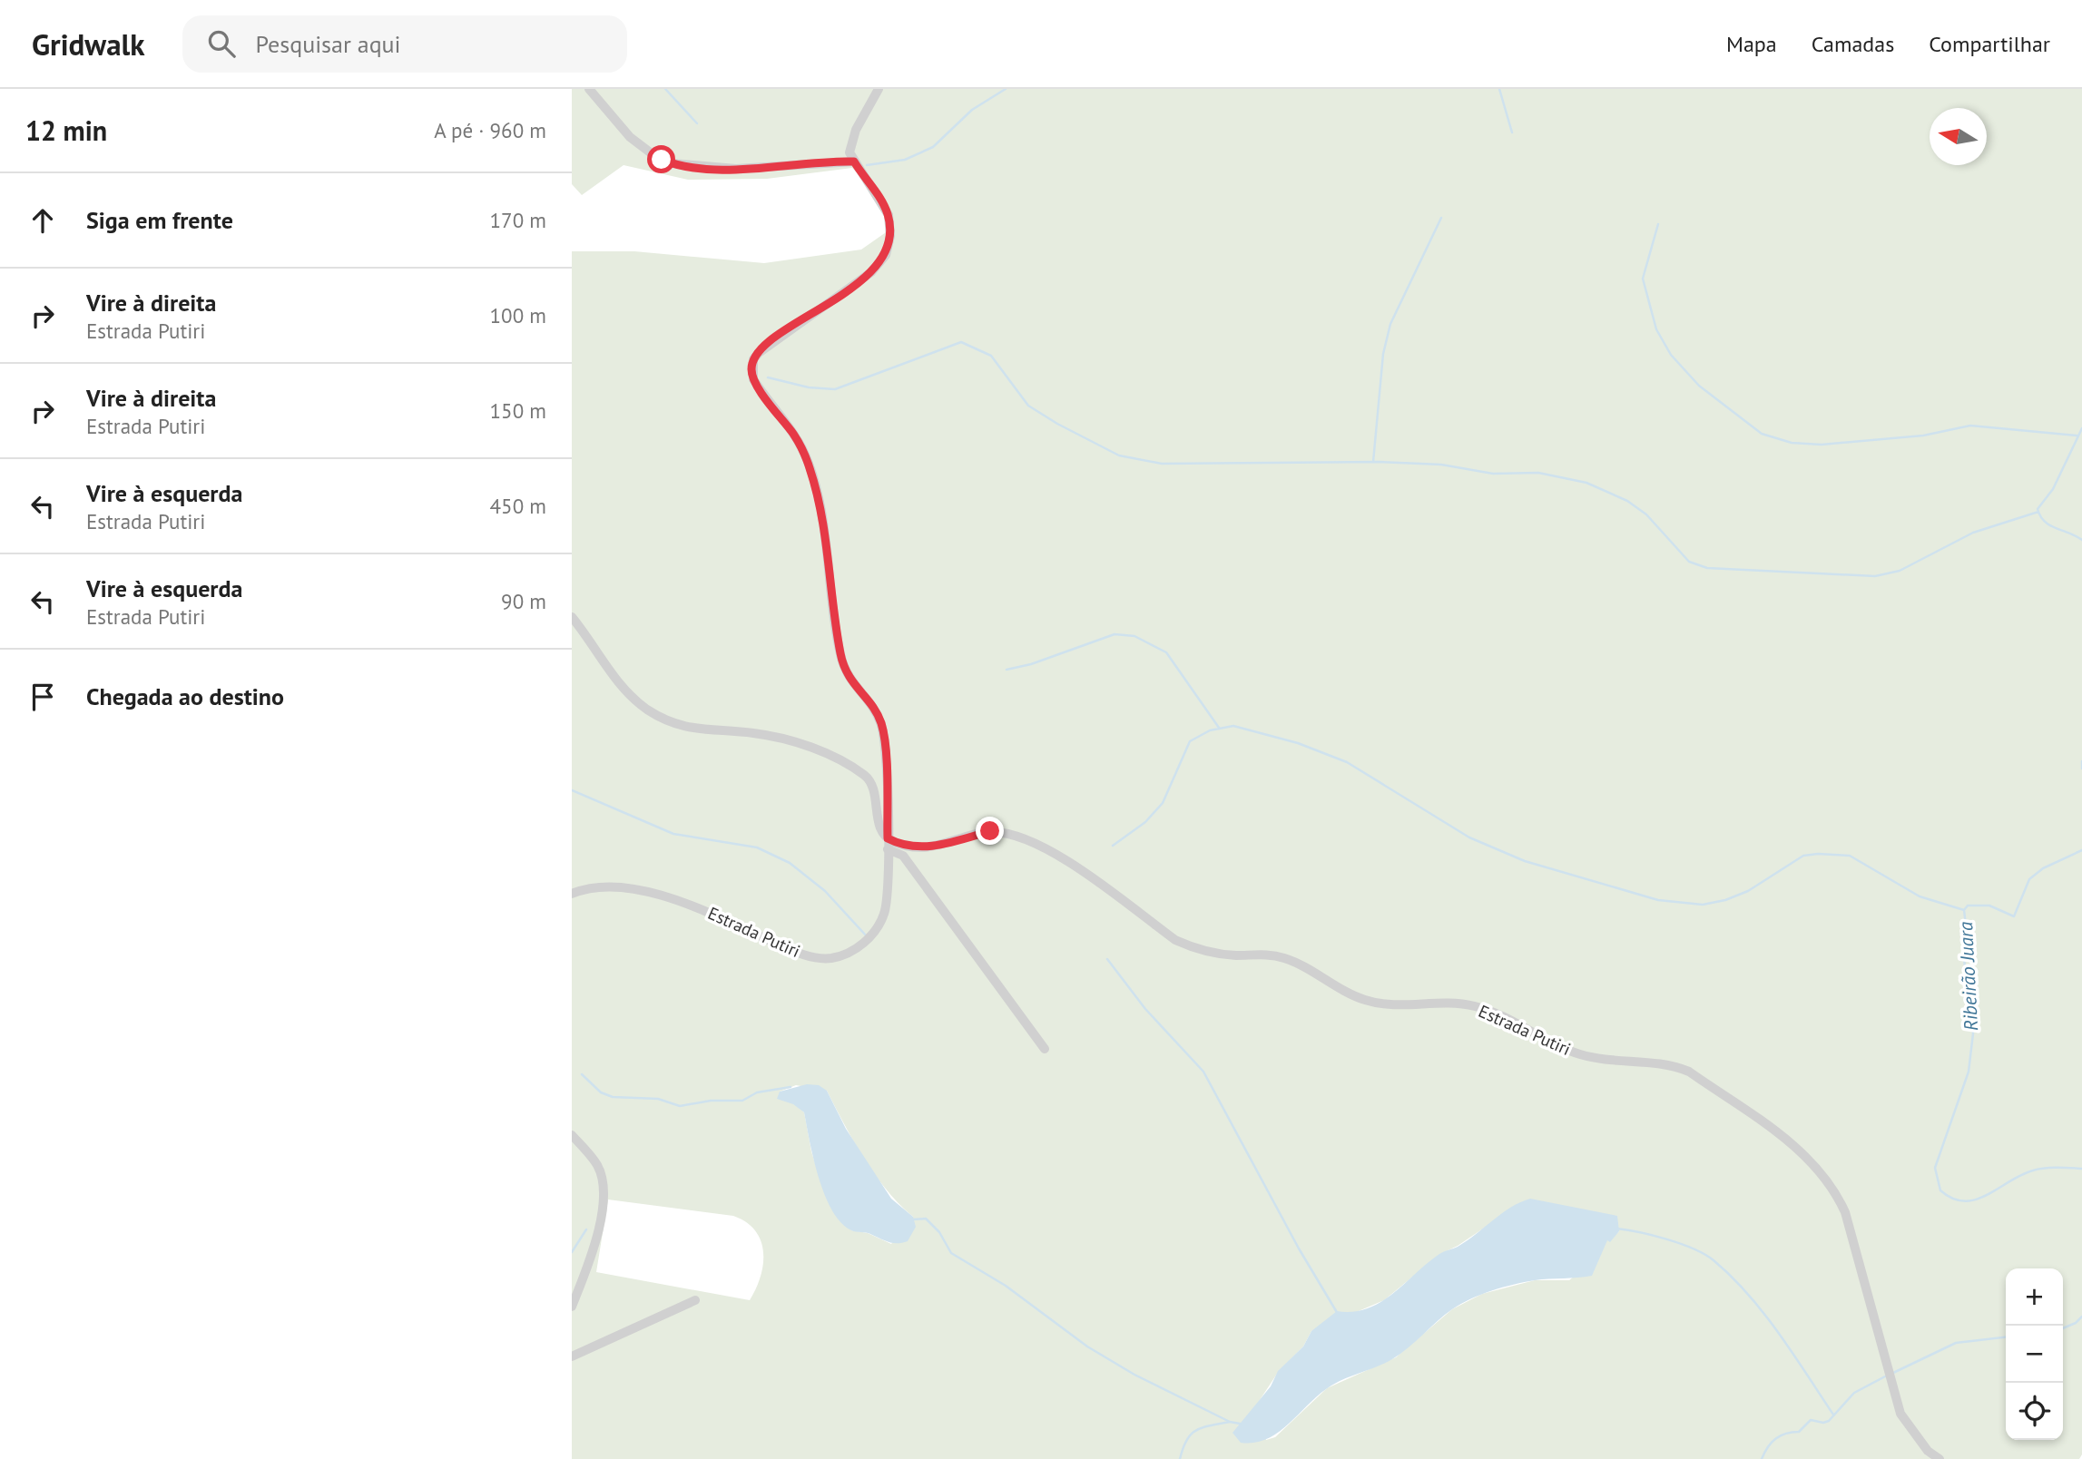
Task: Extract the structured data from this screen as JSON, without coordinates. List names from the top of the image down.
{
  "streets": {
    "street": ["Estrada Putiri"]
  },
  "water": ["Ribeirão Juara"],
  "north": "left",
  "page": {
    "header": "Gridwalk",
    "search": "Pesquisar aqui",
    "nav": ["Mapa", "Camadas", "Compartilhar"],
    "heading": ["12 min", "A pé · 960 m"],
    "list": [
      ["Siga em frente", "170 m"],
      ["Vire à direita", "Estrada Putiri", "100 m"],
      ["Vire à direita", "Estrada Putiri", "150 m"],
      ["Vire à esquerda", "Estrada Putiri", "450 m"],
      ["Vire à esquerda", "Estrada Putiri", "90 m"],
      "Chegada ao destino"
    ],
    "map_buttons": ["+", "−"]
  }
}
